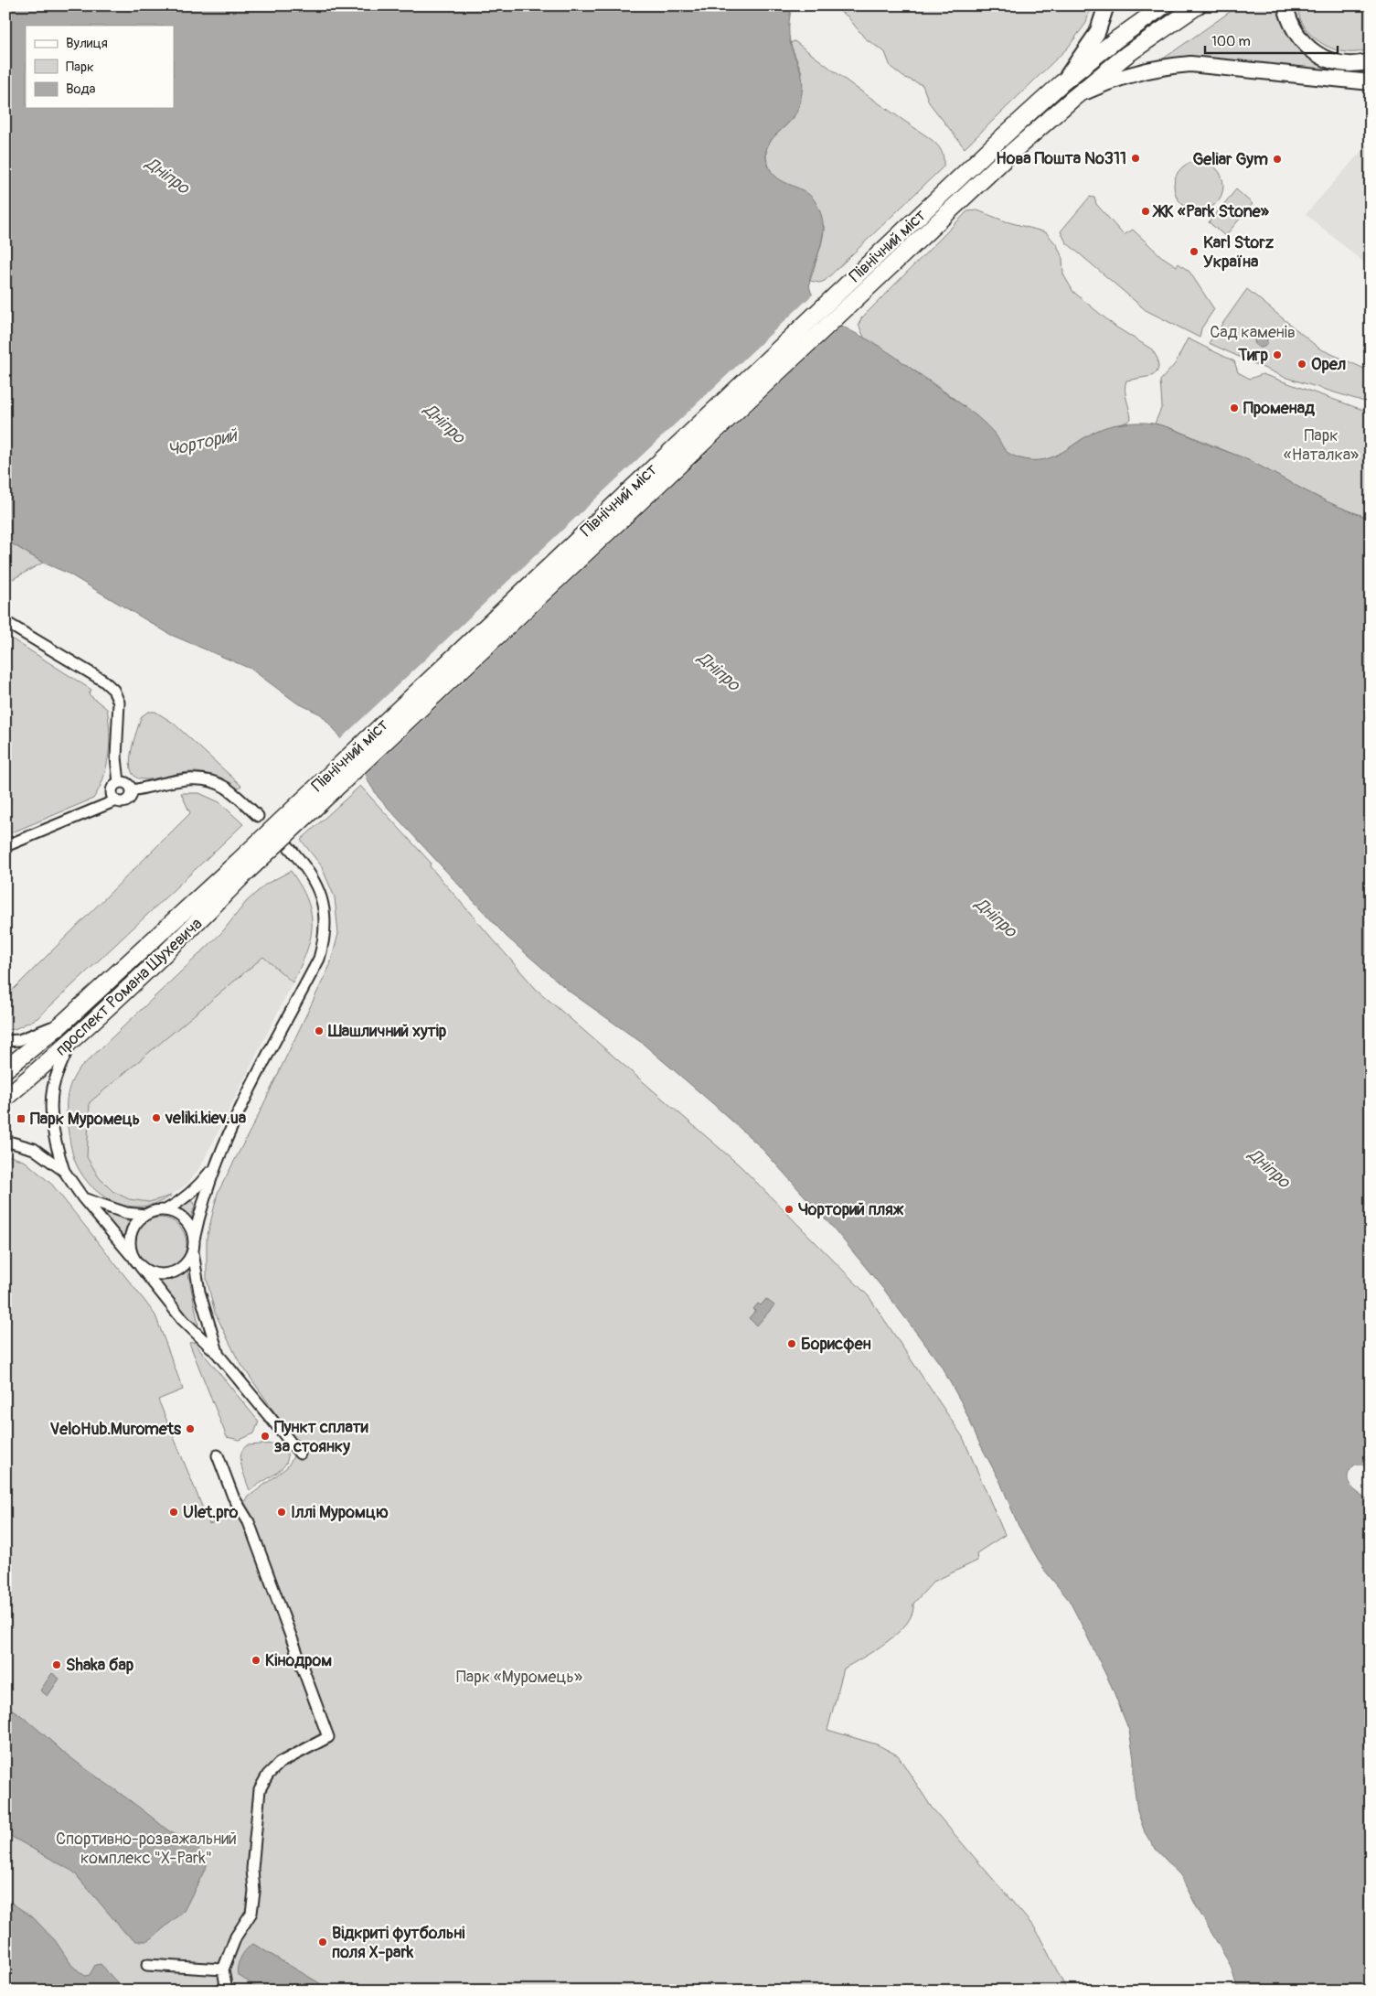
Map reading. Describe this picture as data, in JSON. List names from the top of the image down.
{
  "streets": {
    "main road": ["Північний міст", "проспект Романа Шухевича"]
  },
  "crossings": [
    ["Північний міст", "проспект Романа Шухевича"]
  ],
  "water": ["Дніпро", "Чорторий"],
  "parks": [
    "Сад каменів",
    "Парк «Наталка»",
    "Парк «Муромець»",
    "Спортивно-розважальний комплекс \"Х-Park\""
  ],
  "places": {
    "other": [
      "Нова Пошта №311",
      "Geliar Gym",
      "ЖК «Park Stone»",
      "Karl Storz Україна",
      "Тигр",
      "Орел",
      "Променад",
      "Шашличний хутір",
      "veliki.kiev.ua",
      "Чорторий пляж",
      "Борисфен",
      "VeloHub.Muromets",
      "Пункт сплати за стоянку",
      "Ulet.pro",
      "Іллі Муромцю",
      "Кінодром",
      "Shaka бар",
      "Відкриті футбольні поля X-park"
    ],
    "transit": ["Парк Муромець"]
  },
  "legend": ["Вулиця", "Парк", "Вода"],
  "scale_bar": "100 m"
}
